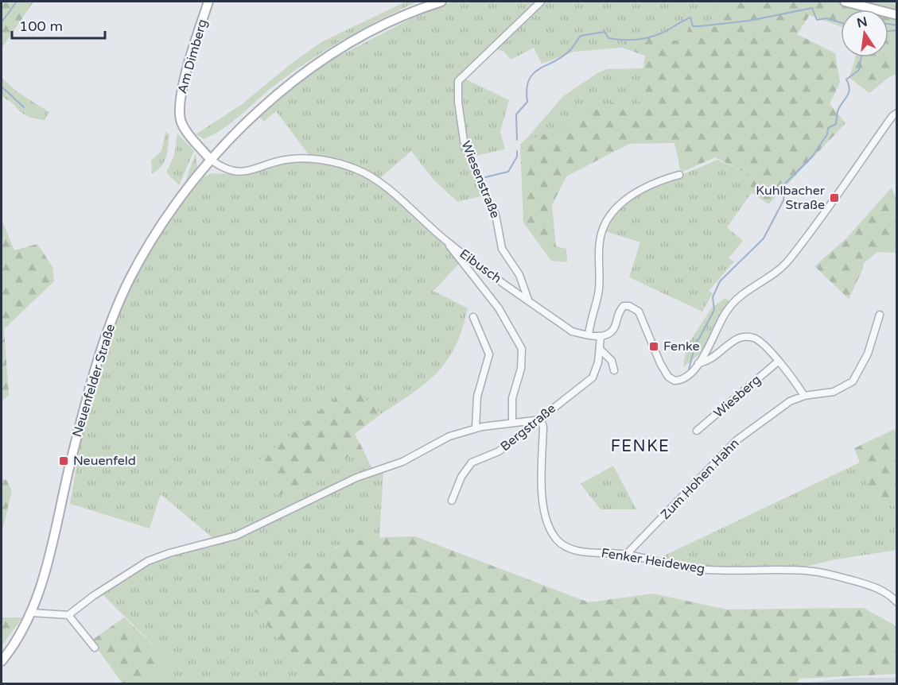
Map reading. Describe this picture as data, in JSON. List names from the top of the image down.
{
  "streets": {
    "main road": ["Am Dimberg", "Neuenfelder Straße"],
    "street": [
      "Wiesenstraße",
      "Eibusch",
      "Wiesberg",
      "Bergstraße",
      "Zum Hohen Hahn",
      "Fenker Heideweg"
    ]
  },
  "crossings": [
    ["Am Dimberg", "Eibusch"],
    ["Am Dimberg", "Neuenfelder Straße"],
    ["Wiesenstraße", "Eibusch"],
    ["Eibusch", "Neuenfelder Straße"],
    ["Eibusch", "Bergstraße"],
    ["Bergstraße", "Fenker Heideweg"],
    ["Zum Hohen Hahn", "Fenker Heideweg"]
  ],
  "districts": ["FENKE"],
  "places": {
    "transit": ["Kuhlbacher Straße", "Fenke", "Neuenfeld"]
  },
  "scale_bar": "100 m",
  "north": "top"
}
